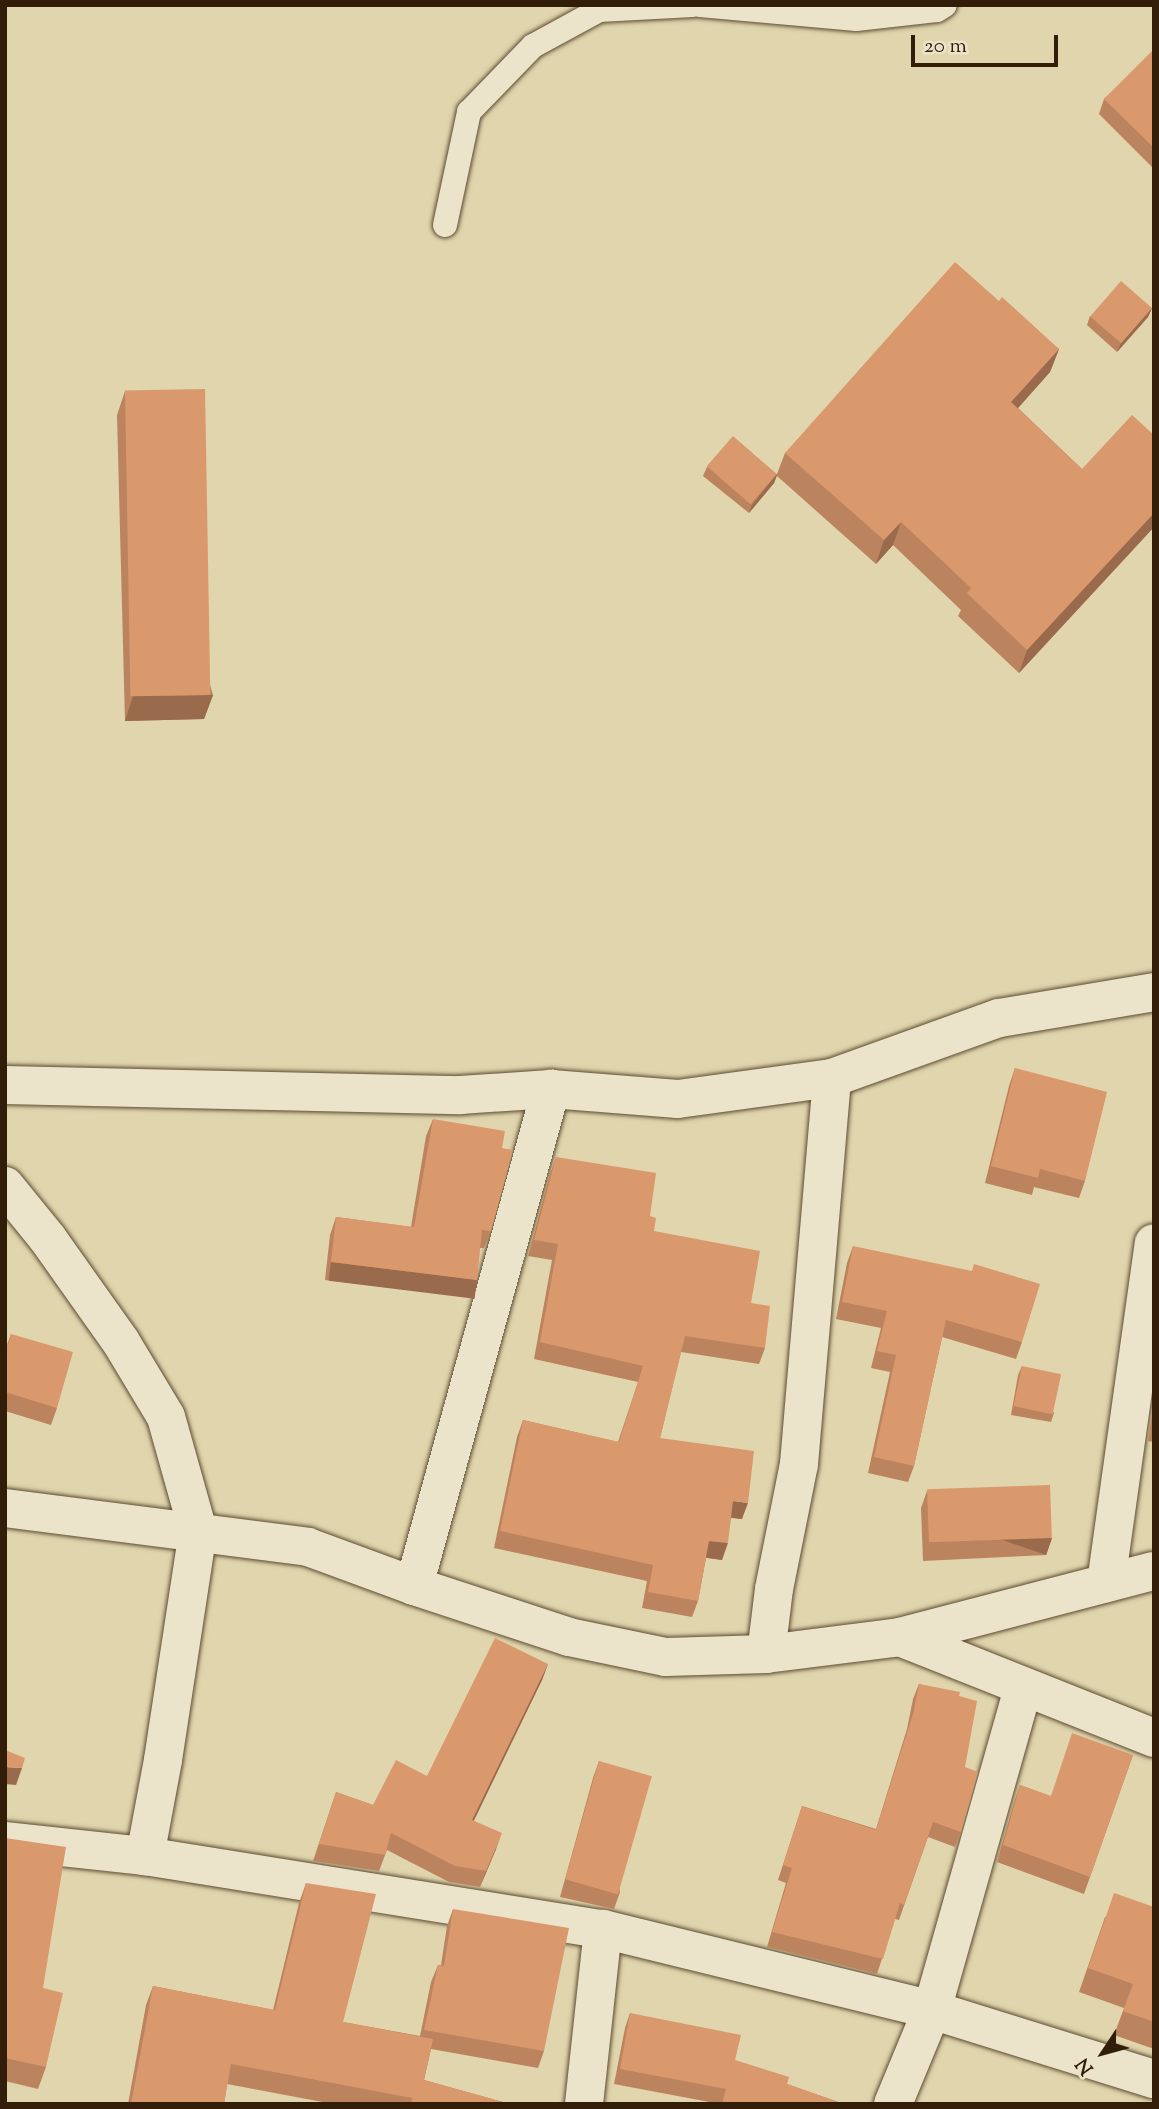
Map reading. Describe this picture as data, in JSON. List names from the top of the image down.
{
  "scale_bar": "20 m",
  "north": "bottom left"
}
